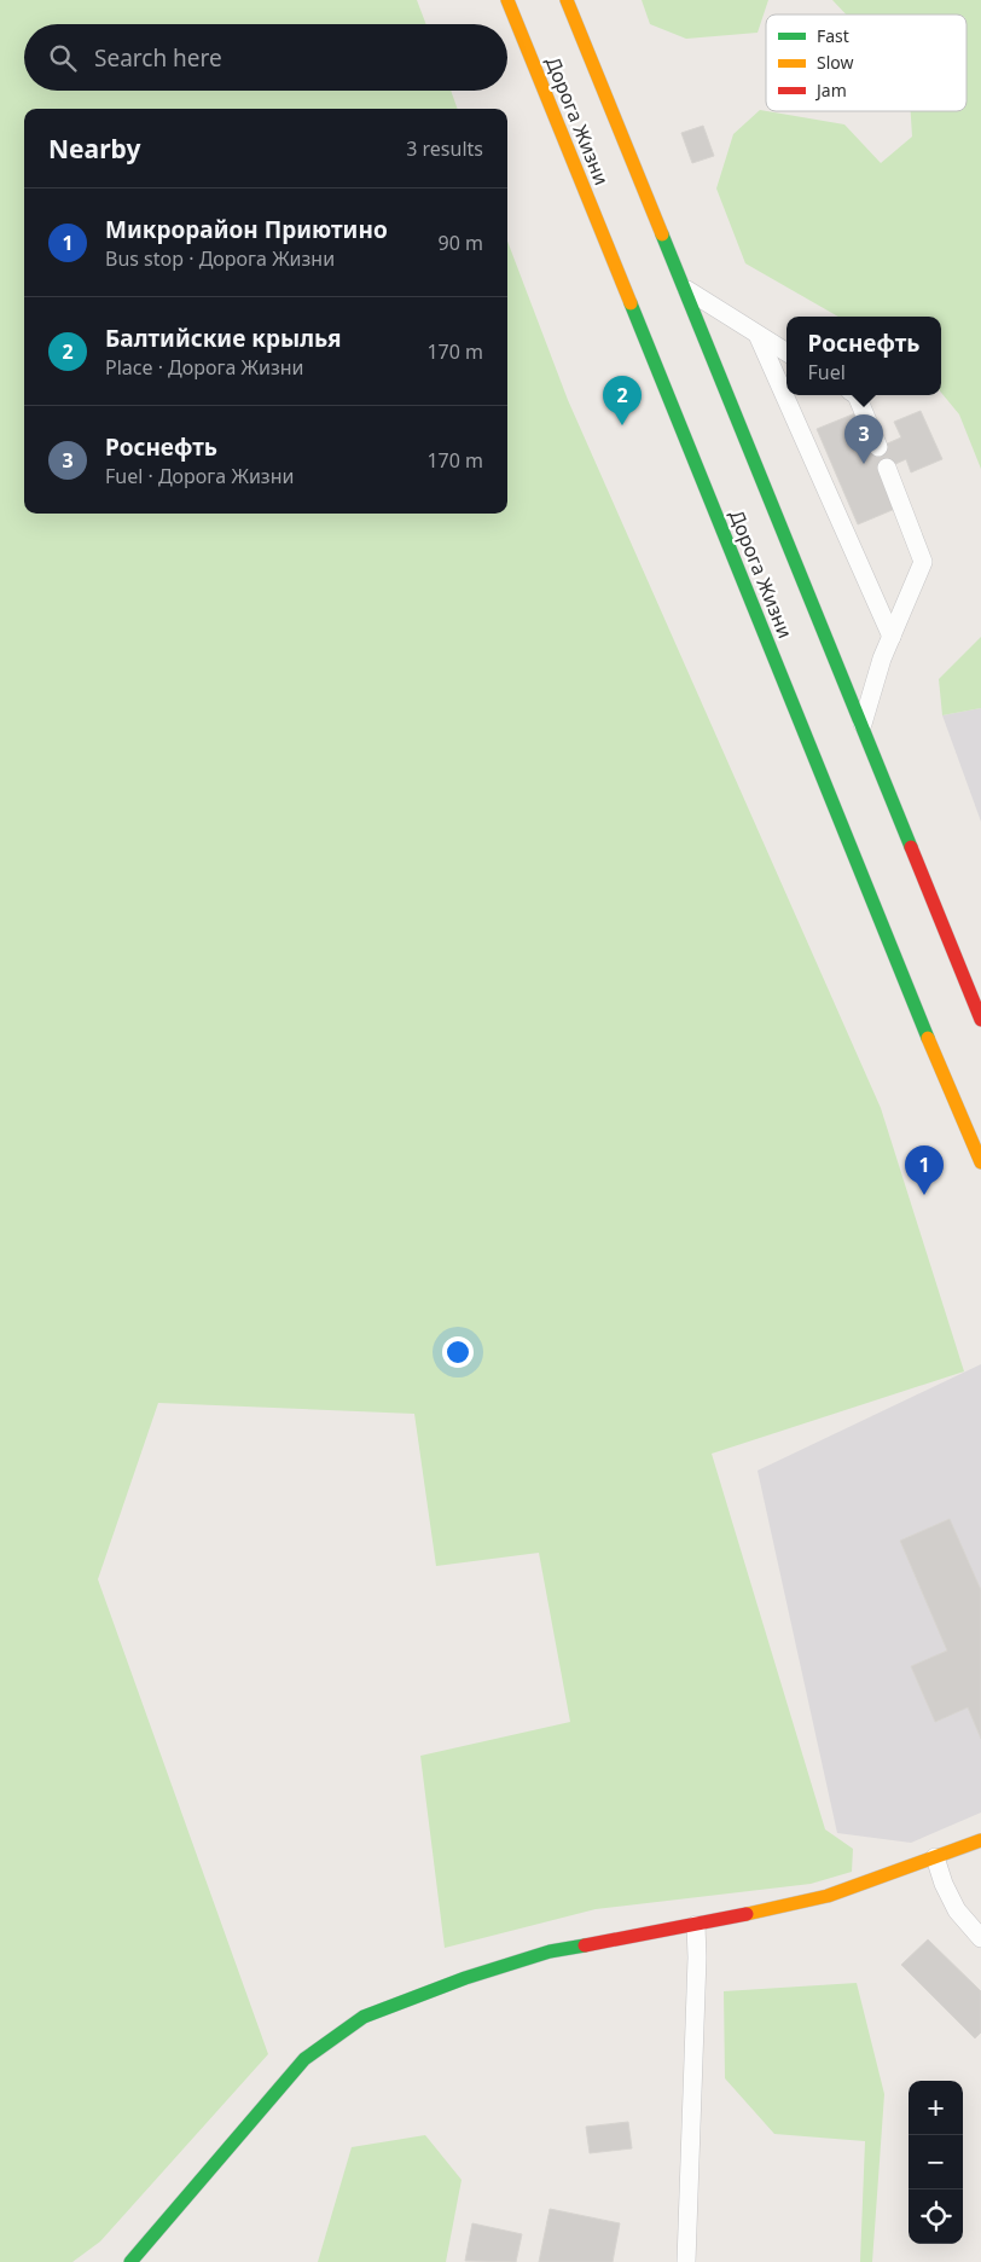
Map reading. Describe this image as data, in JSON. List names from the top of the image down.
{
  "streets": {
    "main road": ["Дорога Жизни"]
  },
  "legend": ["Fast", "Slow", "Jam"],
  "page": {
    "search": "Search here",
    "heading": ["Nearby", "3 results"],
    "list": [
      {
        "mark": "1",
        "name": "Микрорайон Приютино",
        "note": "Bus stop · Дорога Жизни",
        "value": "90 m"
      },
      {
        "mark": "2",
        "name": "Балтийские крылья",
        "note": "Place · Дорога Жизни",
        "value": "170 m"
      },
      {
        "mark": "3",
        "name": "Роснефть",
        "note": "Fuel · Дорога Жизни",
        "value": "170 m"
      }
    ],
    "popup": ["Роснефть", "Fuel"],
    "pins": ["2", "3", "1"],
    "map_buttons": ["+", "−"]
  }
}
